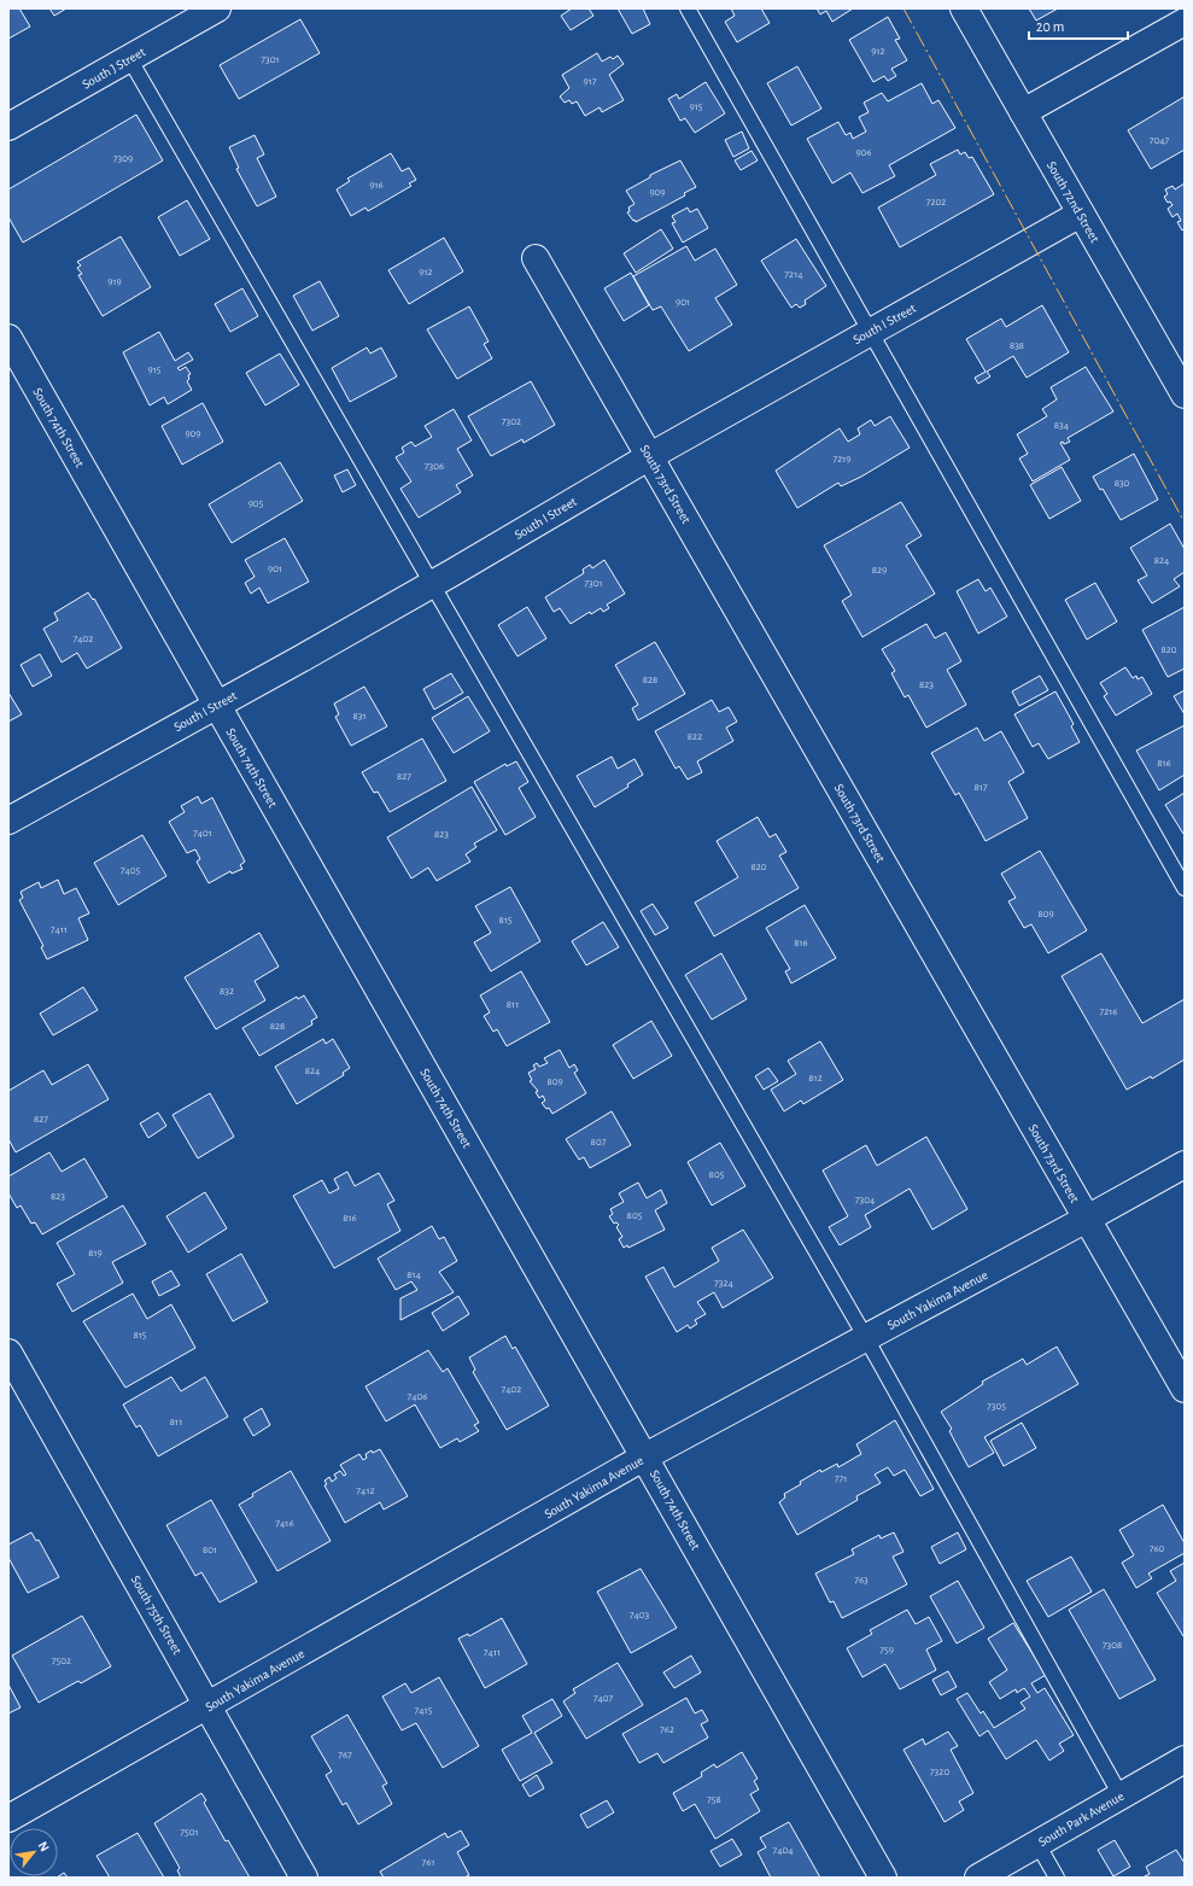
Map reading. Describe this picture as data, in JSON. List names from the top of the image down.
{
  "streets": {
    "street": [
      "South J Street",
      "South 72nd Street",
      "South I Street",
      "South 74th Street",
      "South 73rd Street",
      "South Yakima Avenue",
      "South 75th Street",
      "South Park Avenue"
    ]
  },
  "crossings": [
    ["South 72nd Street", "South I Street"],
    ["South I Street", "South 74th Street"],
    ["South I Street", "South 73rd Street"],
    ["South 74th Street", "South Yakima Avenue"],
    ["South 73rd Street", "South Yakima Avenue"],
    ["South Yakima Avenue", "South 75th Street"]
  ],
  "house_numbers": [
    "912",
    "7301",
    "917",
    "915",
    "7047",
    "906",
    "7309",
    "916",
    "909",
    "7202",
    "912",
    "7214",
    "919",
    "901",
    "838",
    "915",
    "7302",
    "834",
    "909",
    "7219",
    "7306",
    "830",
    "905",
    "824",
    "901",
    "829",
    "7301",
    "7402",
    "820",
    "828",
    "823",
    "831",
    "822",
    "816",
    "827",
    "817",
    "7401",
    "823",
    "820",
    "7405",
    "809",
    "815",
    "7411",
    "816",
    "832",
    "811",
    "7216",
    "828",
    "824",
    "812",
    "809",
    "827",
    "807",
    "805",
    "823",
    "7304",
    "805",
    "816",
    "819",
    "814",
    "7324",
    "815",
    "7402",
    "7406",
    "7305",
    "811",
    "771",
    "7412",
    "7416",
    "760",
    "801",
    "763",
    "7403",
    "7308",
    "759",
    "7411",
    "7502",
    "7407",
    "7415",
    "762",
    "767",
    "7320",
    "758",
    "7501",
    "7404",
    "761"
  ],
  "scale_bar": "20 m",
  "north": "top right"
}
